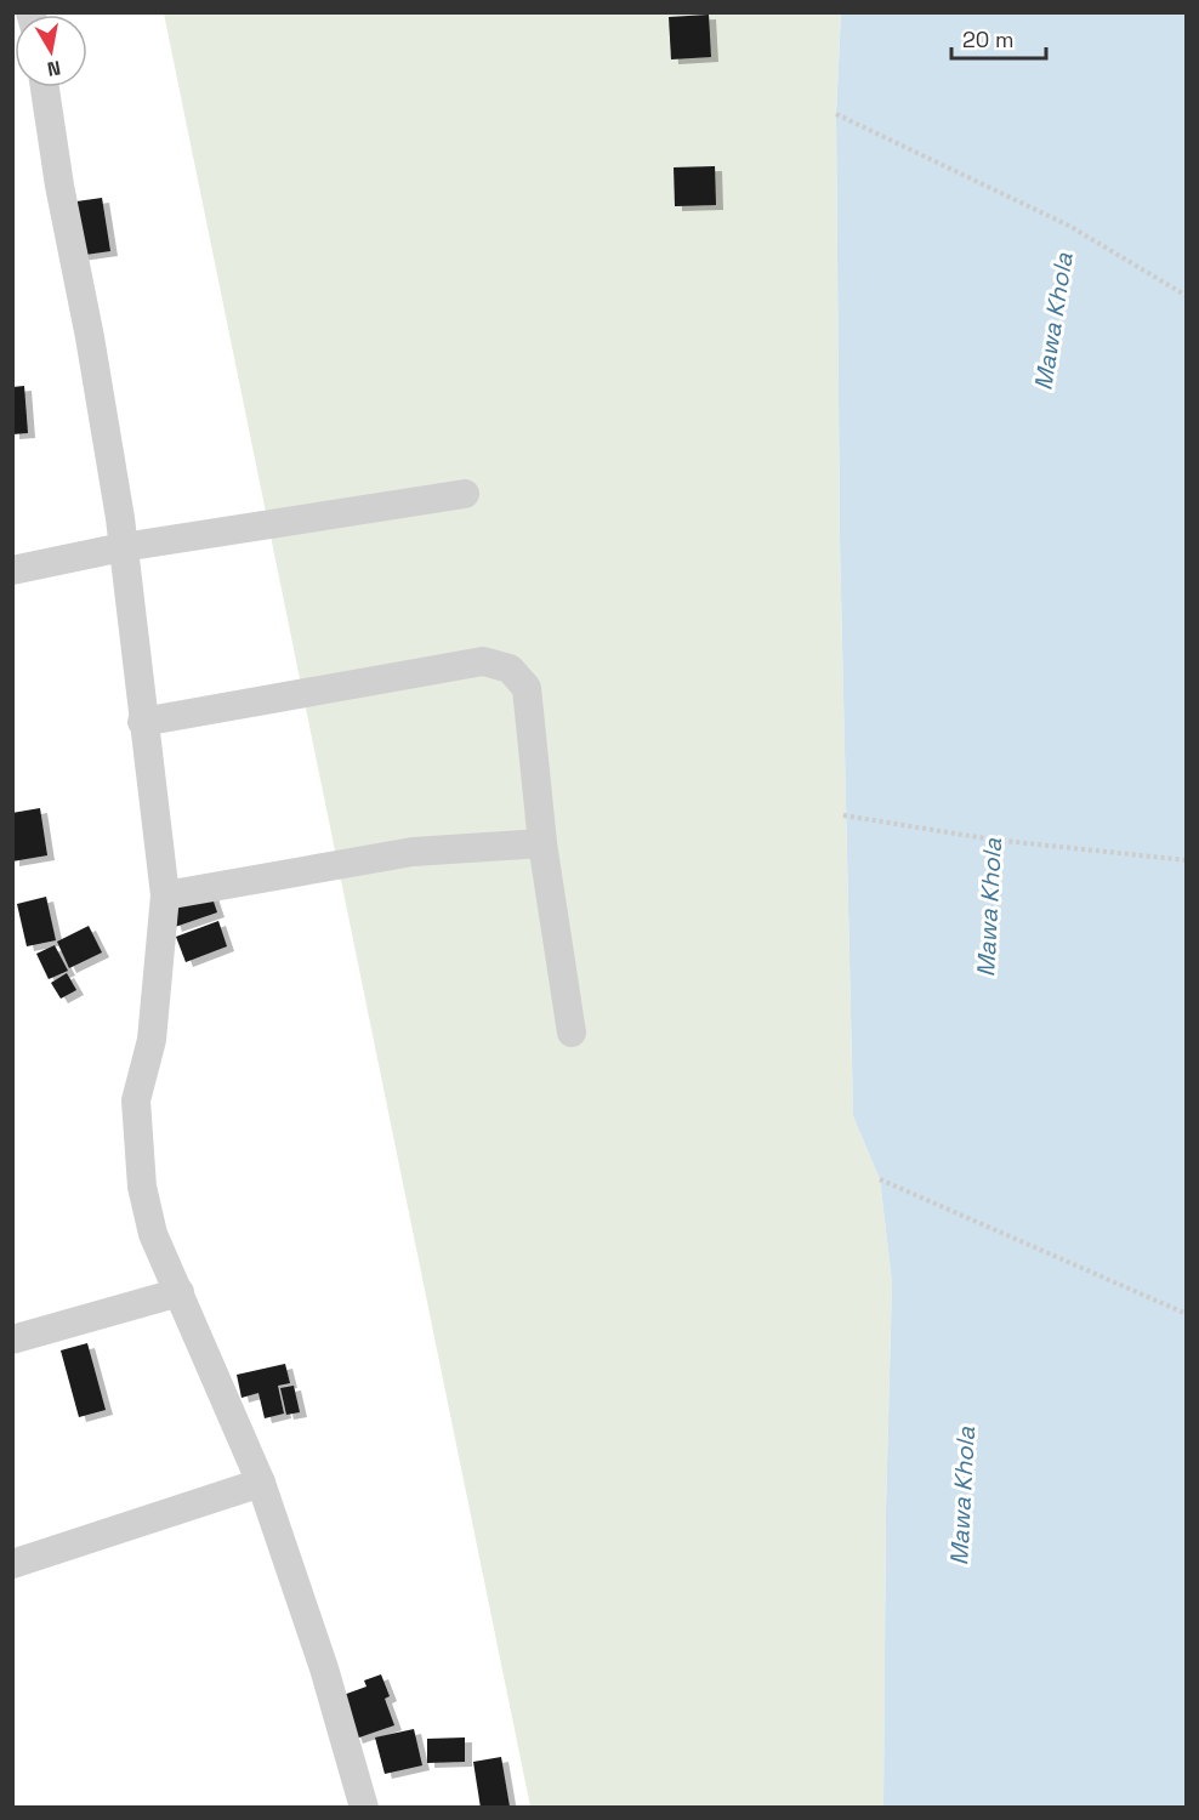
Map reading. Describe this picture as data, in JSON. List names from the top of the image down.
{
  "water": ["Mawa Khola"],
  "scale_bar": "20 m",
  "north": "bottom"
}
